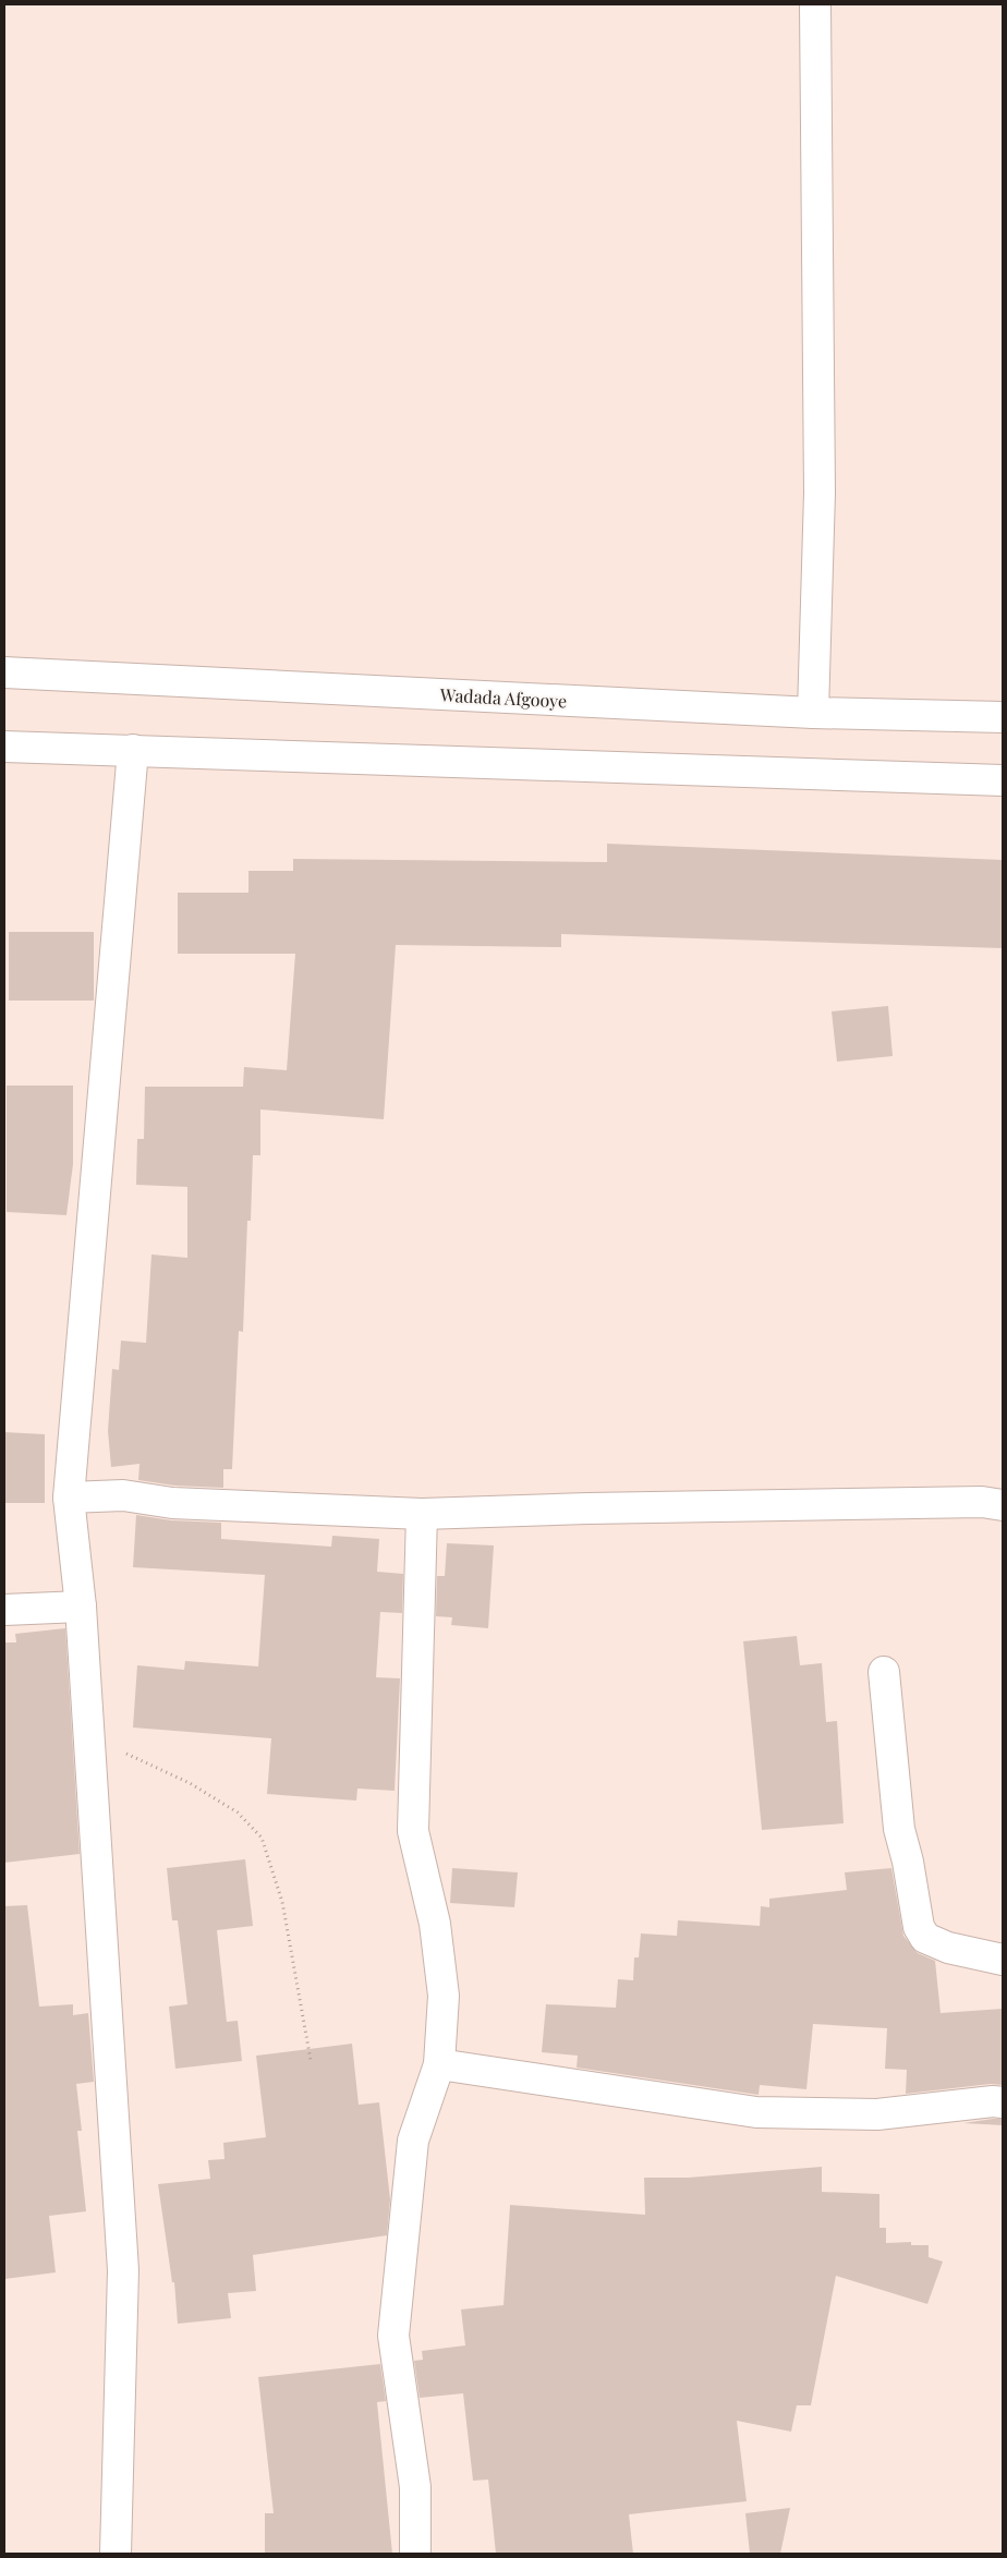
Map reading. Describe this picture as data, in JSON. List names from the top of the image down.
{
  "streets": {
    "main road": ["Wadada Afgooye"]
  }
}
